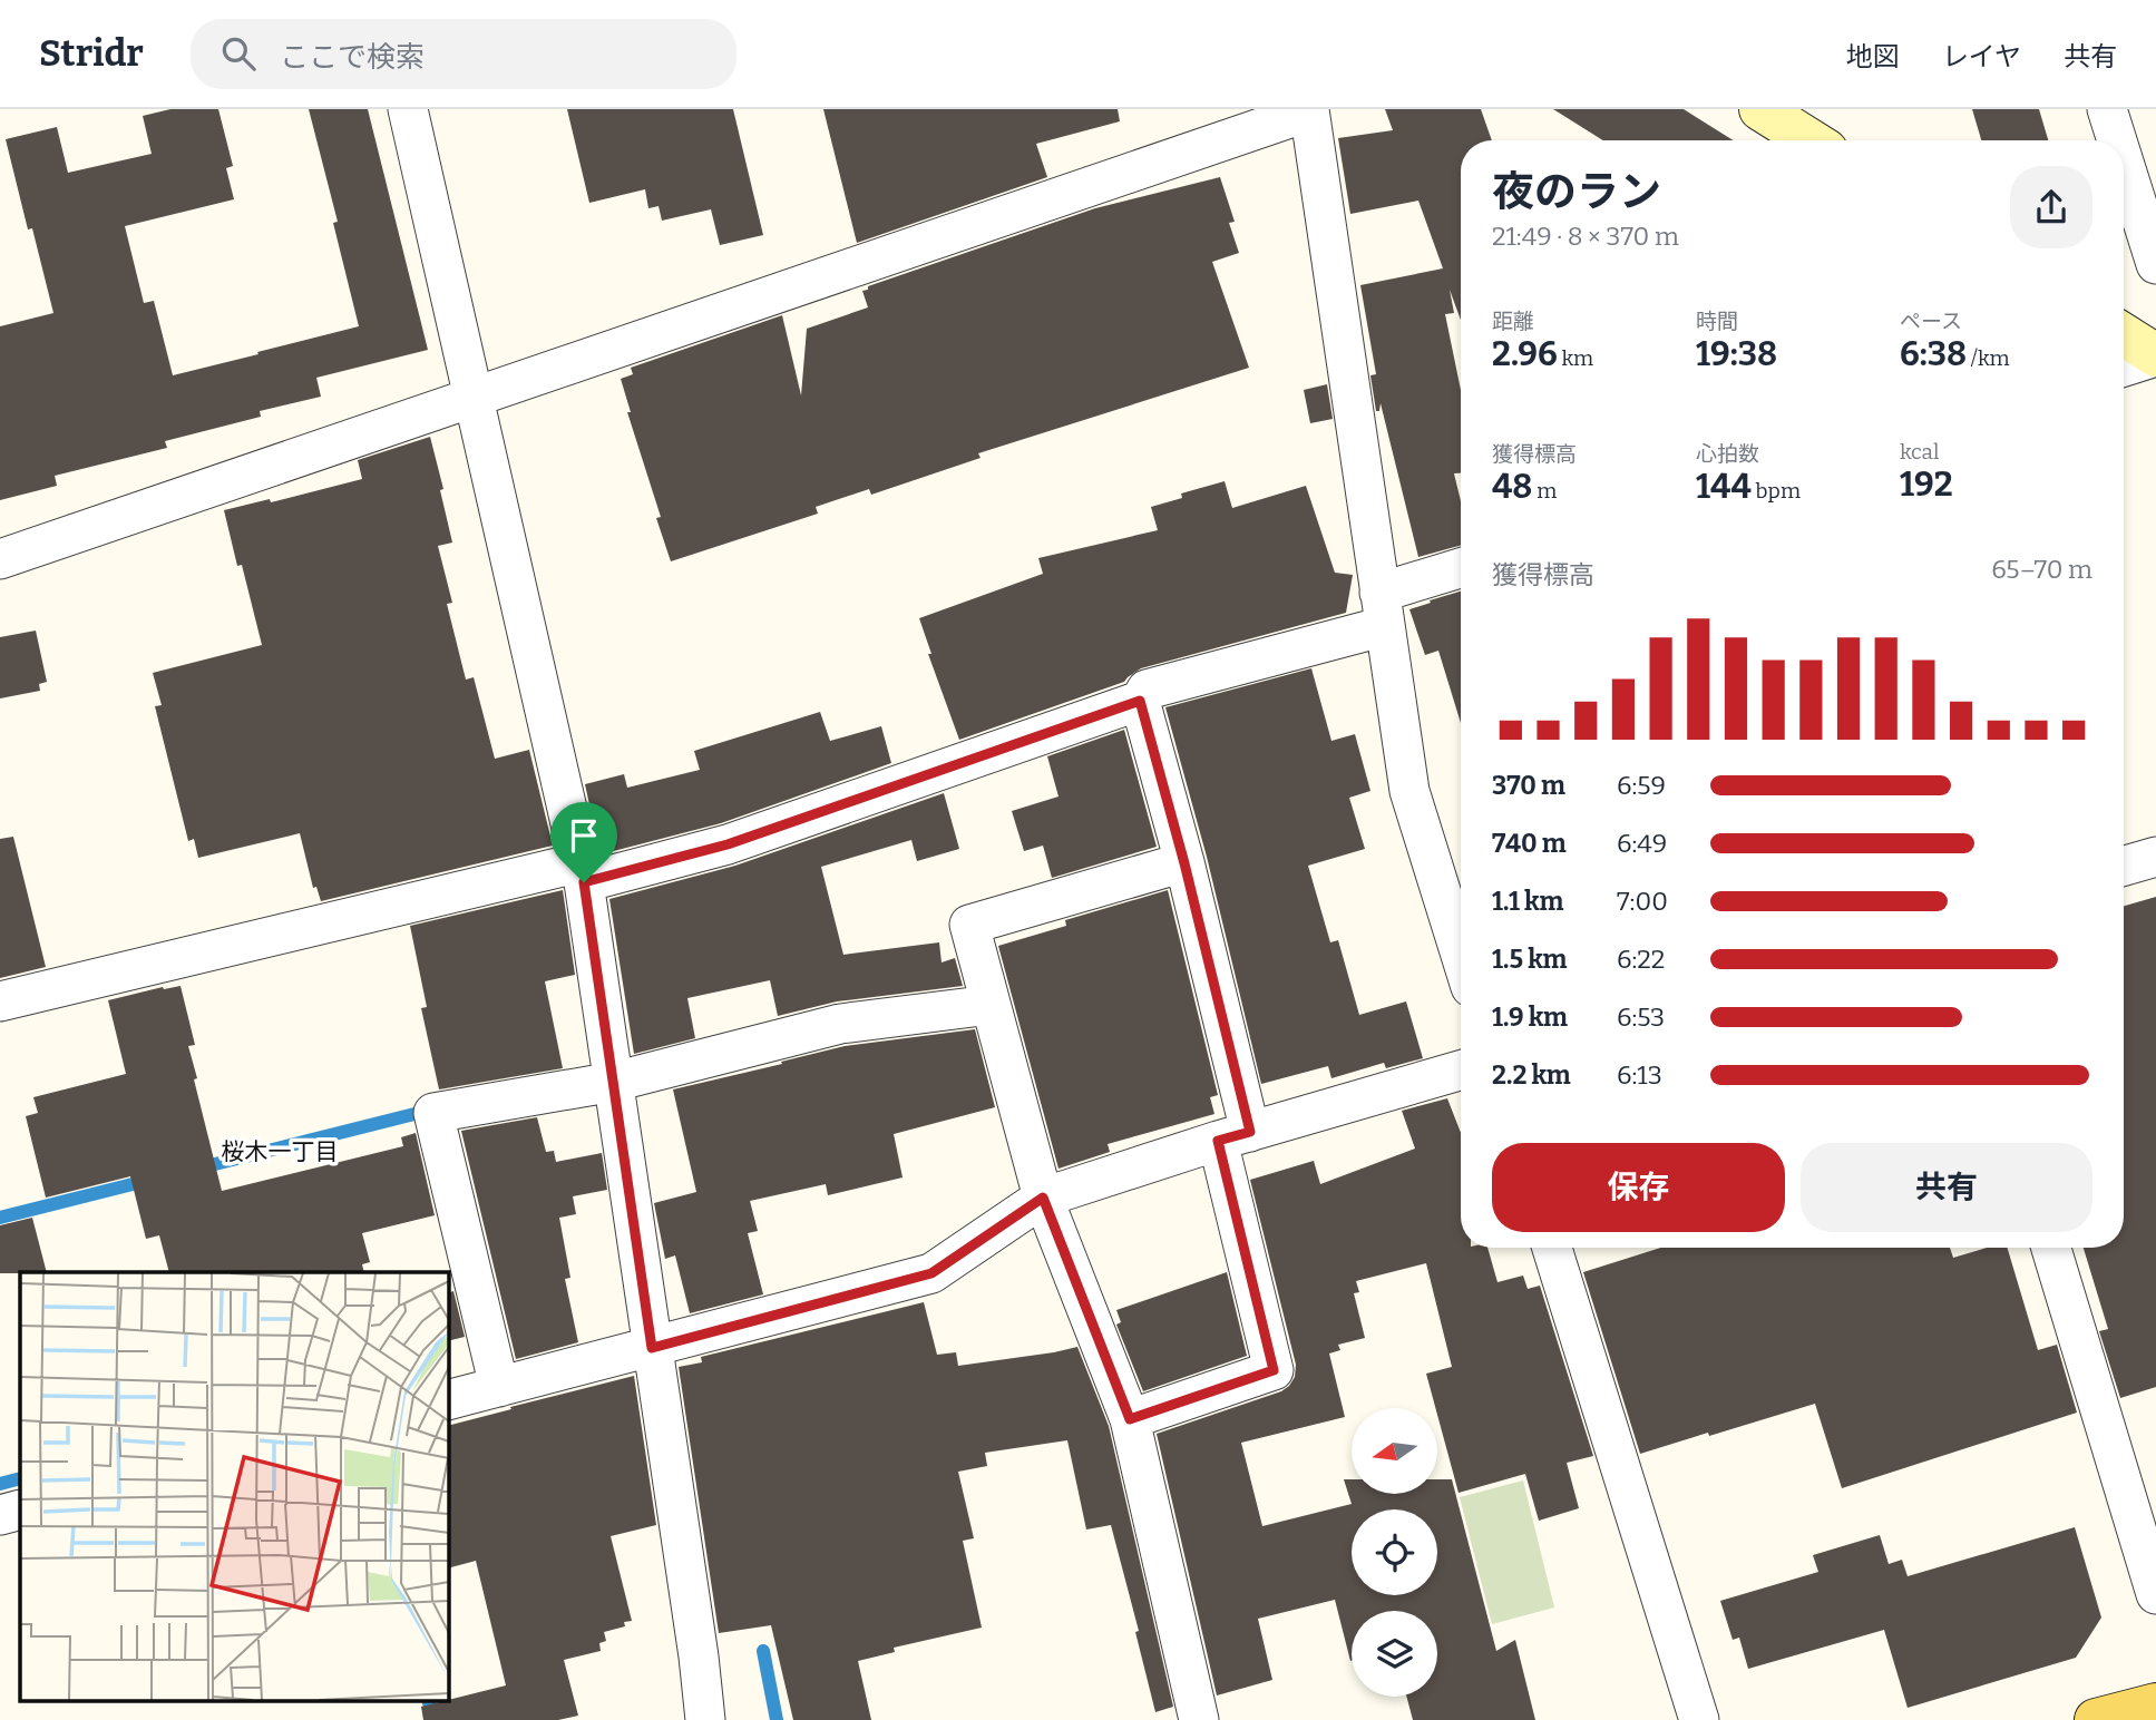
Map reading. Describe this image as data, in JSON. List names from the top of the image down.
{
  "districts": ["桜木一丁目"],
  "north": "left",
  "page": {
    "header": "Stridr",
    "search": "ここで検索",
    "nav": ["地図", "レイヤ", "共有"],
    "heading": ["夜のラン", "21:49 · 8 × 370 m"],
    "stats": [
      ["距離", "2.96 km"],
      ["時間", "19:38"],
      ["ペース", "6:38 /km"],
      ["獲得標高", "48 m"],
      ["心拍数", "144 bpm"],
      ["kcal", "192"]
    ],
    "chart": ["獲得標高", "65–70 m"],
    "list": [
      {
        "name": "370 m",
        "note": "6:59"
      },
      {
        "name": "740 m",
        "note": "6:49"
      },
      {
        "name": "1.1 km",
        "note": "7:00"
      },
      {
        "name": "1.5 km",
        "note": "6:22"
      },
      {
        "name": "1.9 km",
        "note": "6:53"
      },
      {
        "name": "2.2 km",
        "note": "6:13"
      }
    ],
    "buttons": ["保存", "共有"]
  }
}
